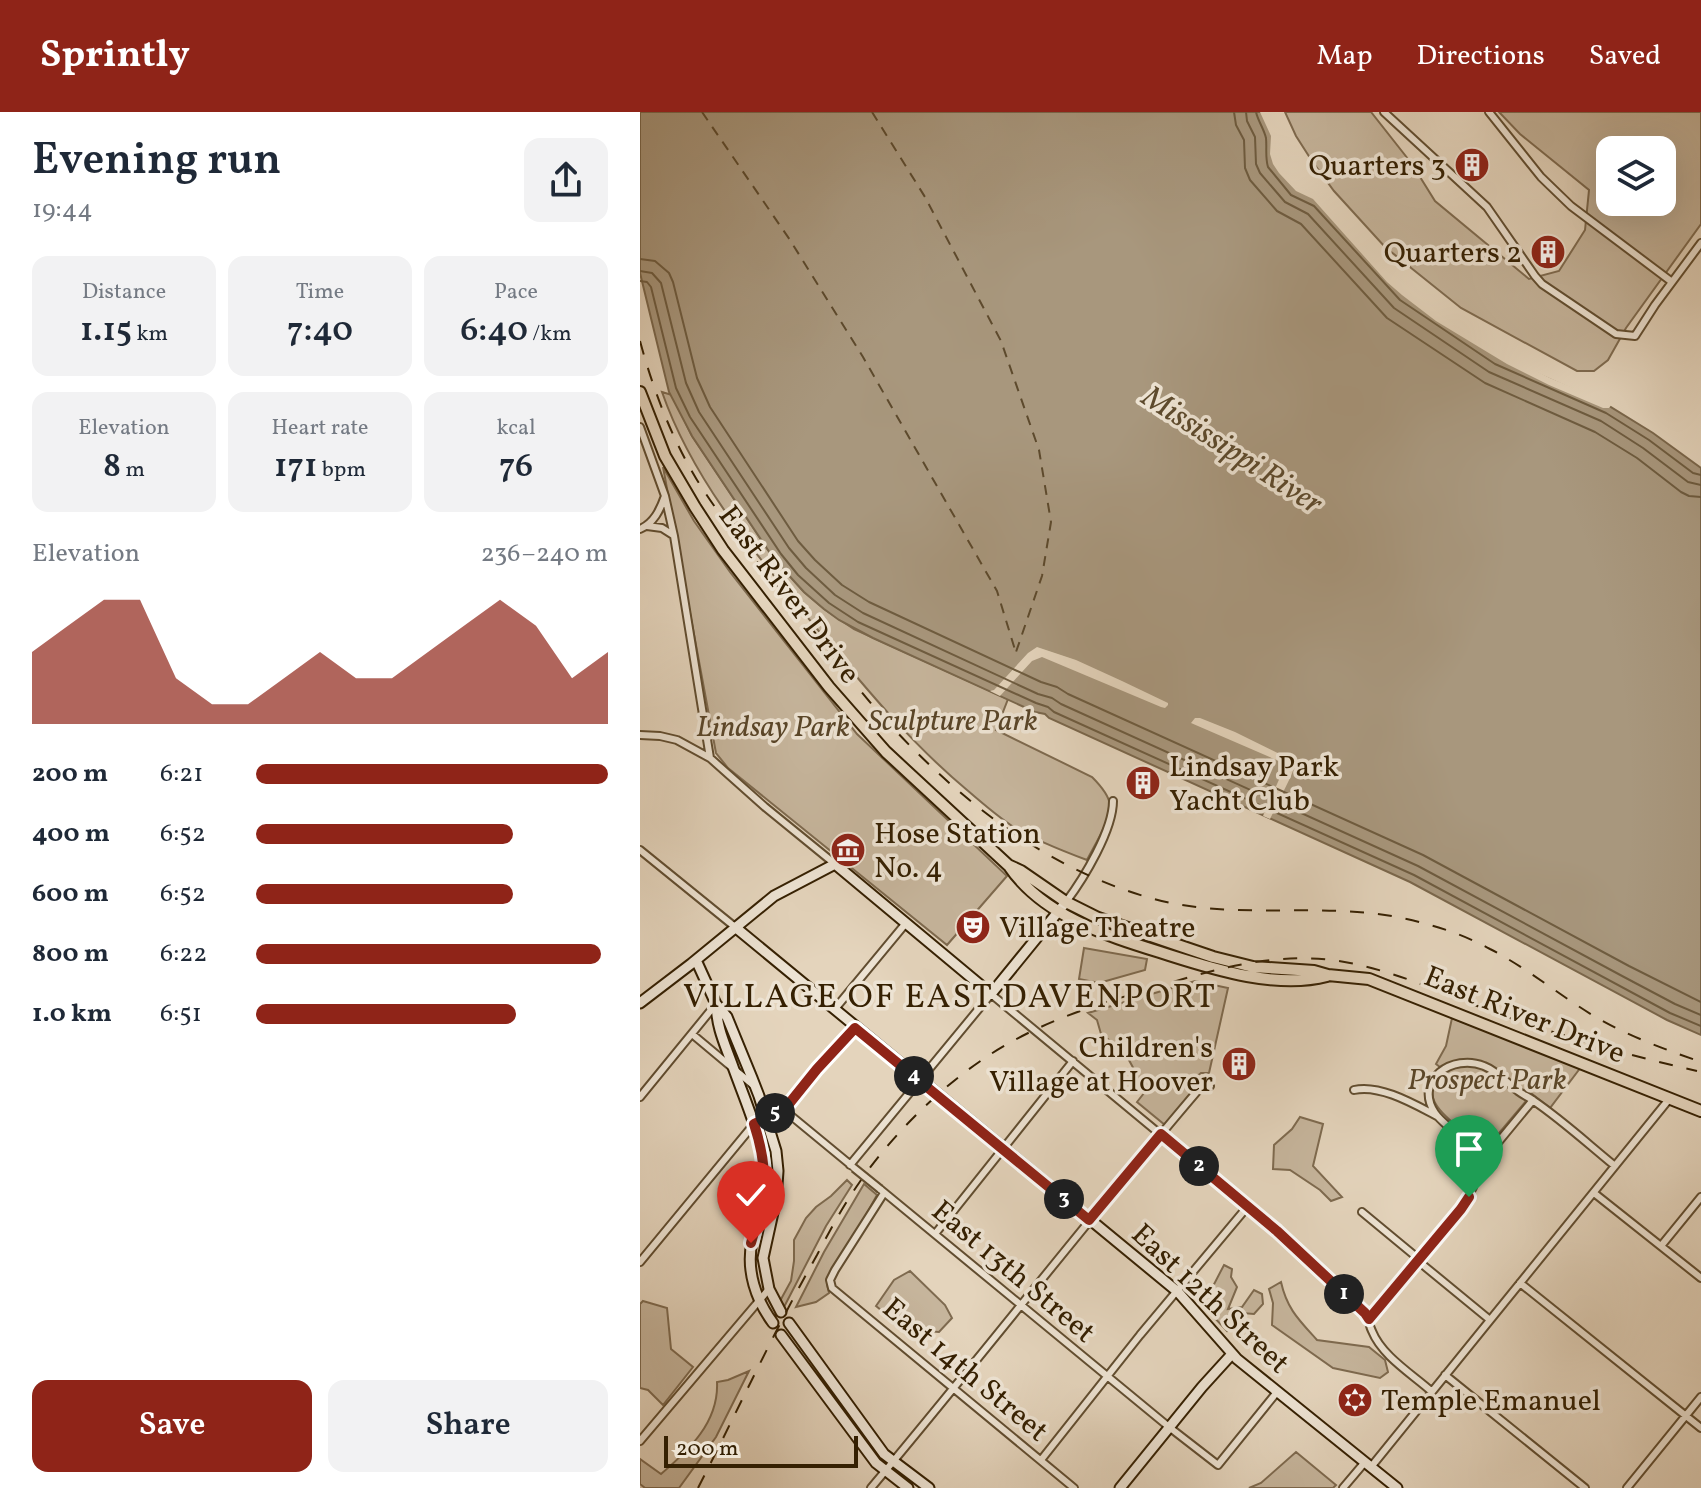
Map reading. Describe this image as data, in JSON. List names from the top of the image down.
{
  "streets": {
    "main road": ["East River Drive"],
    "street": ["East 13th Street", "East 12th Street", "East 14th Street"]
  },
  "crossings": [
    ["East 13th Street", "East 12th Street"],
    ["East 13th Street", "East 14th Street"]
  ],
  "districts": ["VILLAGE OF EAST DAVENPORT"],
  "water": ["Mississippi River"],
  "parks": ["Sculpture Park", "Lindsay Park", "Prospect Park"],
  "places": {
    "building": [
      "Quarters 3",
      "Quarters 2",
      "Lindsay Park Yacht Club",
      "Children's Village at Hoover"
    ],
    "museum": ["Hose Station No. 4"],
    "theatre": ["Village Theatre"],
    "synagogue": ["Temple Emanuel"]
  },
  "scale_bar": "200 m",
  "page": {
    "header": "Sprintly",
    "nav": ["Map", "Directions", "Saved"],
    "heading": ["Evening run", "19:44"],
    "stats": [
      ["Distance", "1.15 km"],
      ["Time", "7:40"],
      ["Pace", "6:40 /km"],
      ["Elevation", "8 m"],
      ["Heart rate", "171 bpm"],
      ["kcal", "76"]
    ],
    "chart": ["Elevation", "236–240 m"],
    "list": [
      {
        "name": "200 m",
        "note": "6:21"
      },
      {
        "name": "400 m",
        "note": "6:52"
      },
      {
        "name": "600 m",
        "note": "6:52"
      },
      {
        "name": "800 m",
        "note": "6:22"
      },
      {
        "name": "1.0 km",
        "note": "6:51"
      }
    ],
    "pins": [
      "4",
      "5",
      "2",
      "3",
      "1"
    ],
    "buttons": ["Save", "Share"],
    "scale": "200 m"
  }
}
